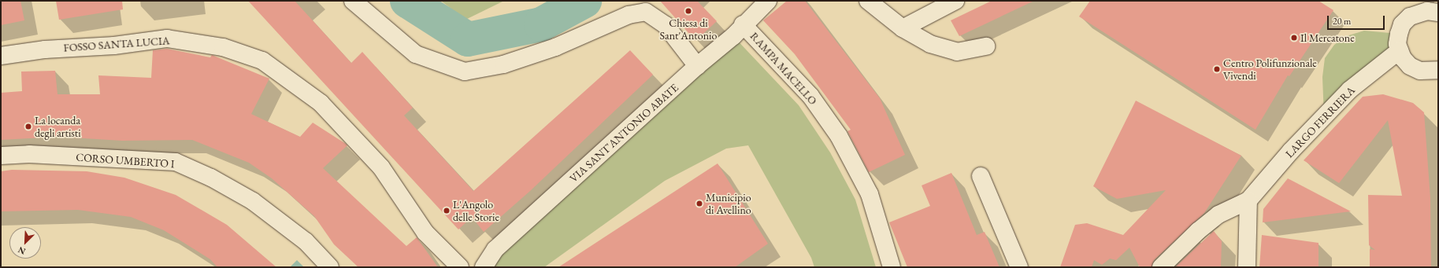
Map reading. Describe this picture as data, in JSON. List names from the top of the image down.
{
  "streets": {
    "street": [
      "FOSSO SANTA LUCIA",
      "RAMPA MACELLO",
      "LARGO FERRIERA",
      "VIA SANT'ANTONIO ABATE",
      "CORSO UMBERTO I"
    ]
  },
  "crossings": [
    ["RAMPA MACELLO", "VIA SANT'ANTONIO ABATE"]
  ],
  "places": [
    "Chiesa di Sant'Antonio",
    "Il Mercatone",
    "Centro Polifunzionale Vivendi",
    "La locanda degli artisti",
    "Municipio di Avellino",
    "L'Angolo delle Storie"
  ],
  "scale_bar": "20 m",
  "north": "bottom left"
}
